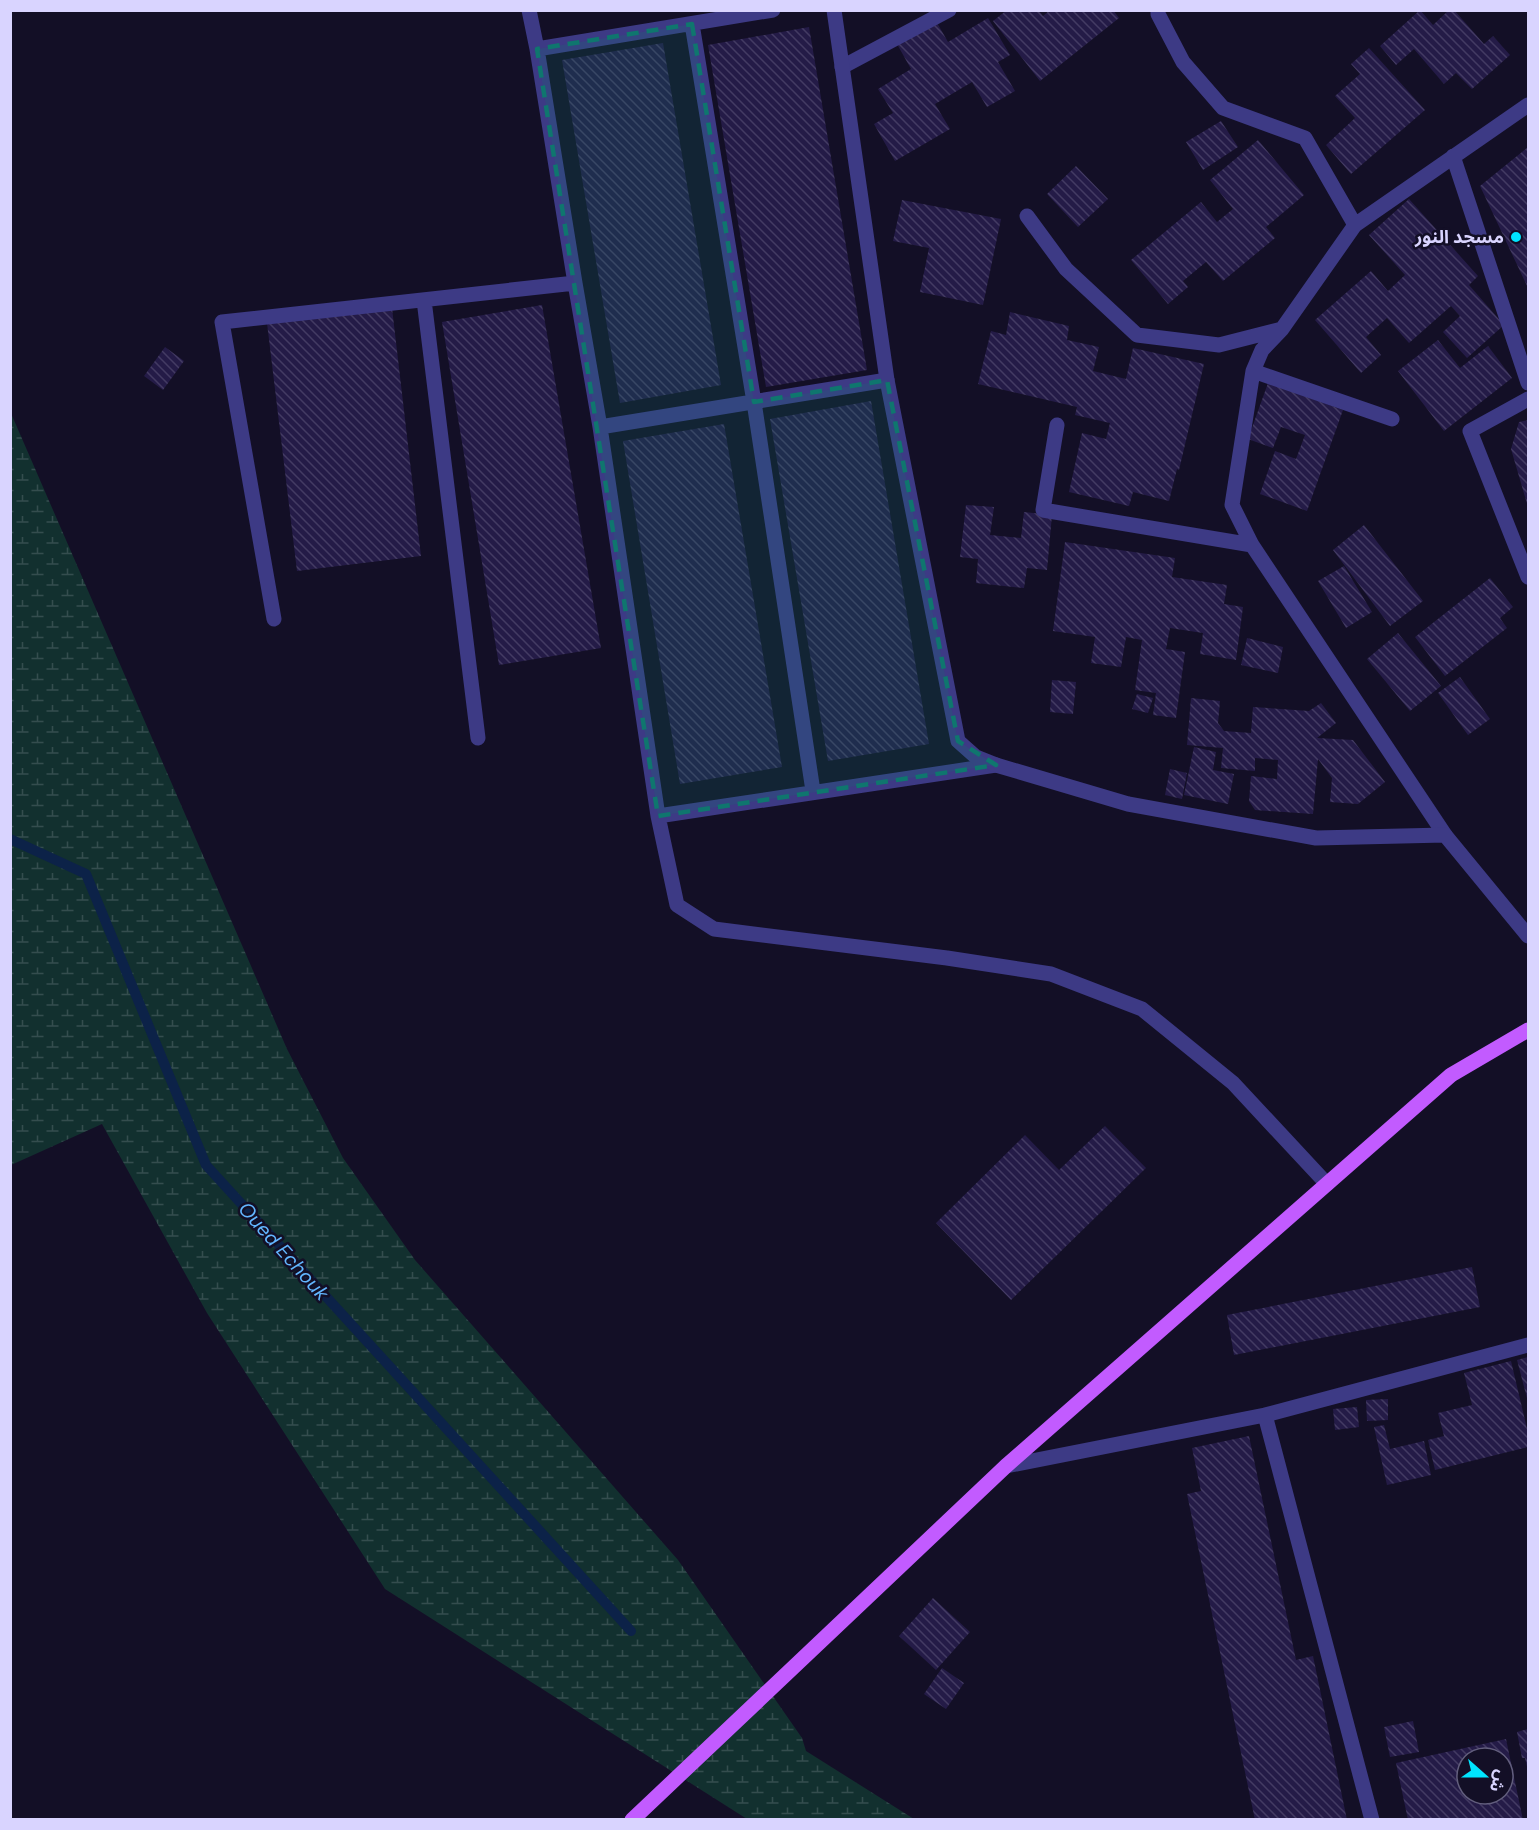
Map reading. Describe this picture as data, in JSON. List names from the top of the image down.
{
  "water": ["Oued Echouk"],
  "places": ["مسجد النور"],
  "north": "right"
}
